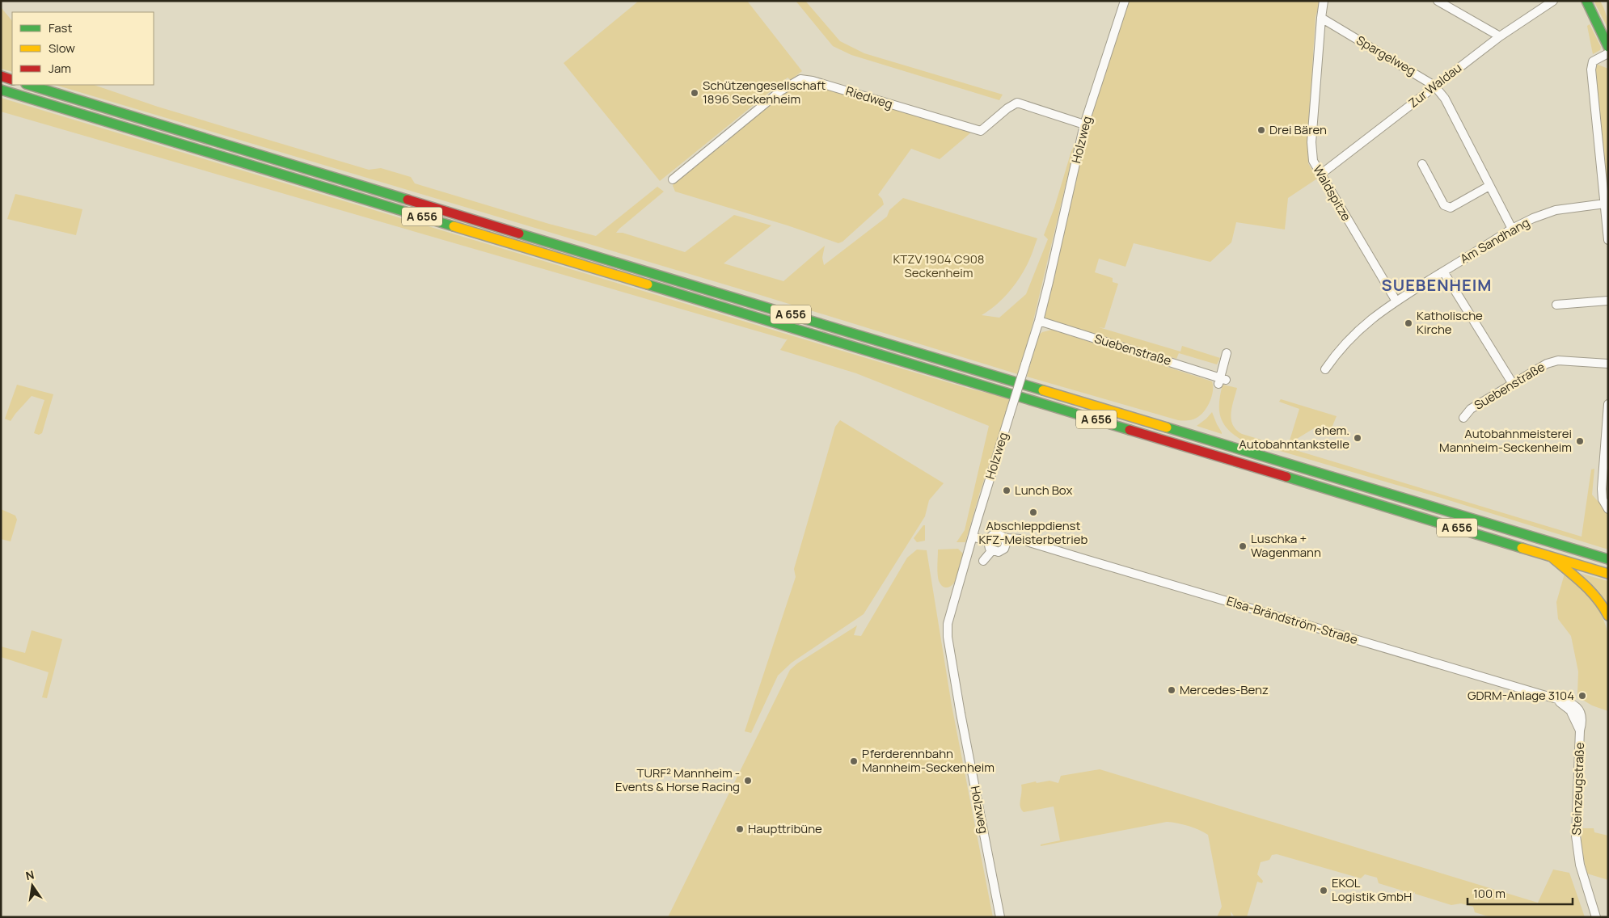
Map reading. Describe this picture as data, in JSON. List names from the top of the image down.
{
  "streets": {
    "main road": ["A 656"],
    "street": [
      "Spargelweg",
      "Zur Waldau",
      "Riedweg",
      "Holzweg",
      "Waldspitze",
      "Am Sandhang",
      "Suebenstraße",
      "Elsa-Brändström-Straße",
      "Steinzeugstraße"
    ]
  },
  "crossings": [
    ["Spargelweg", "Zur Waldau"],
    ["Spargelweg", "Waldspitze"],
    ["Spargelweg", "Am Sandhang"],
    ["Zur Waldau", "Waldspitze"],
    ["Riedweg", "Holzweg"],
    ["Holzweg", "Suebenstraße"],
    ["Waldspitze", "Am Sandhang"],
    ["Elsa-Brändström-Straße", "Steinzeugstraße"]
  ],
  "districts": ["SUEBENHEIM"],
  "parks": ["KTZV 1904 C908 Seckenheim"],
  "places": [
    "Schützengesellschaft 1896 Seckenheim",
    "Drei Bären",
    "Katholische Kirche",
    "ehem. Autobahntankstelle",
    "Autobahnmeisterei Mannheim-Seckenheim",
    "Lunch Box",
    "Abschleppdienst KFZ-Meisterbetrieb",
    "Luschka + Wagenmann",
    "Mercedes-Benz",
    "GDRM-Anlage 3104",
    "Pferderennbahn Mannheim-Seckenheim",
    "TURF² Mannheim - Events & Horse Racing",
    "Haupttribüne",
    "EKOL Logistik GmbH"
  ],
  "legend": ["Fast", "Slow", "Jam"],
  "scale_bar": "100 m",
  "north": "top"
}
